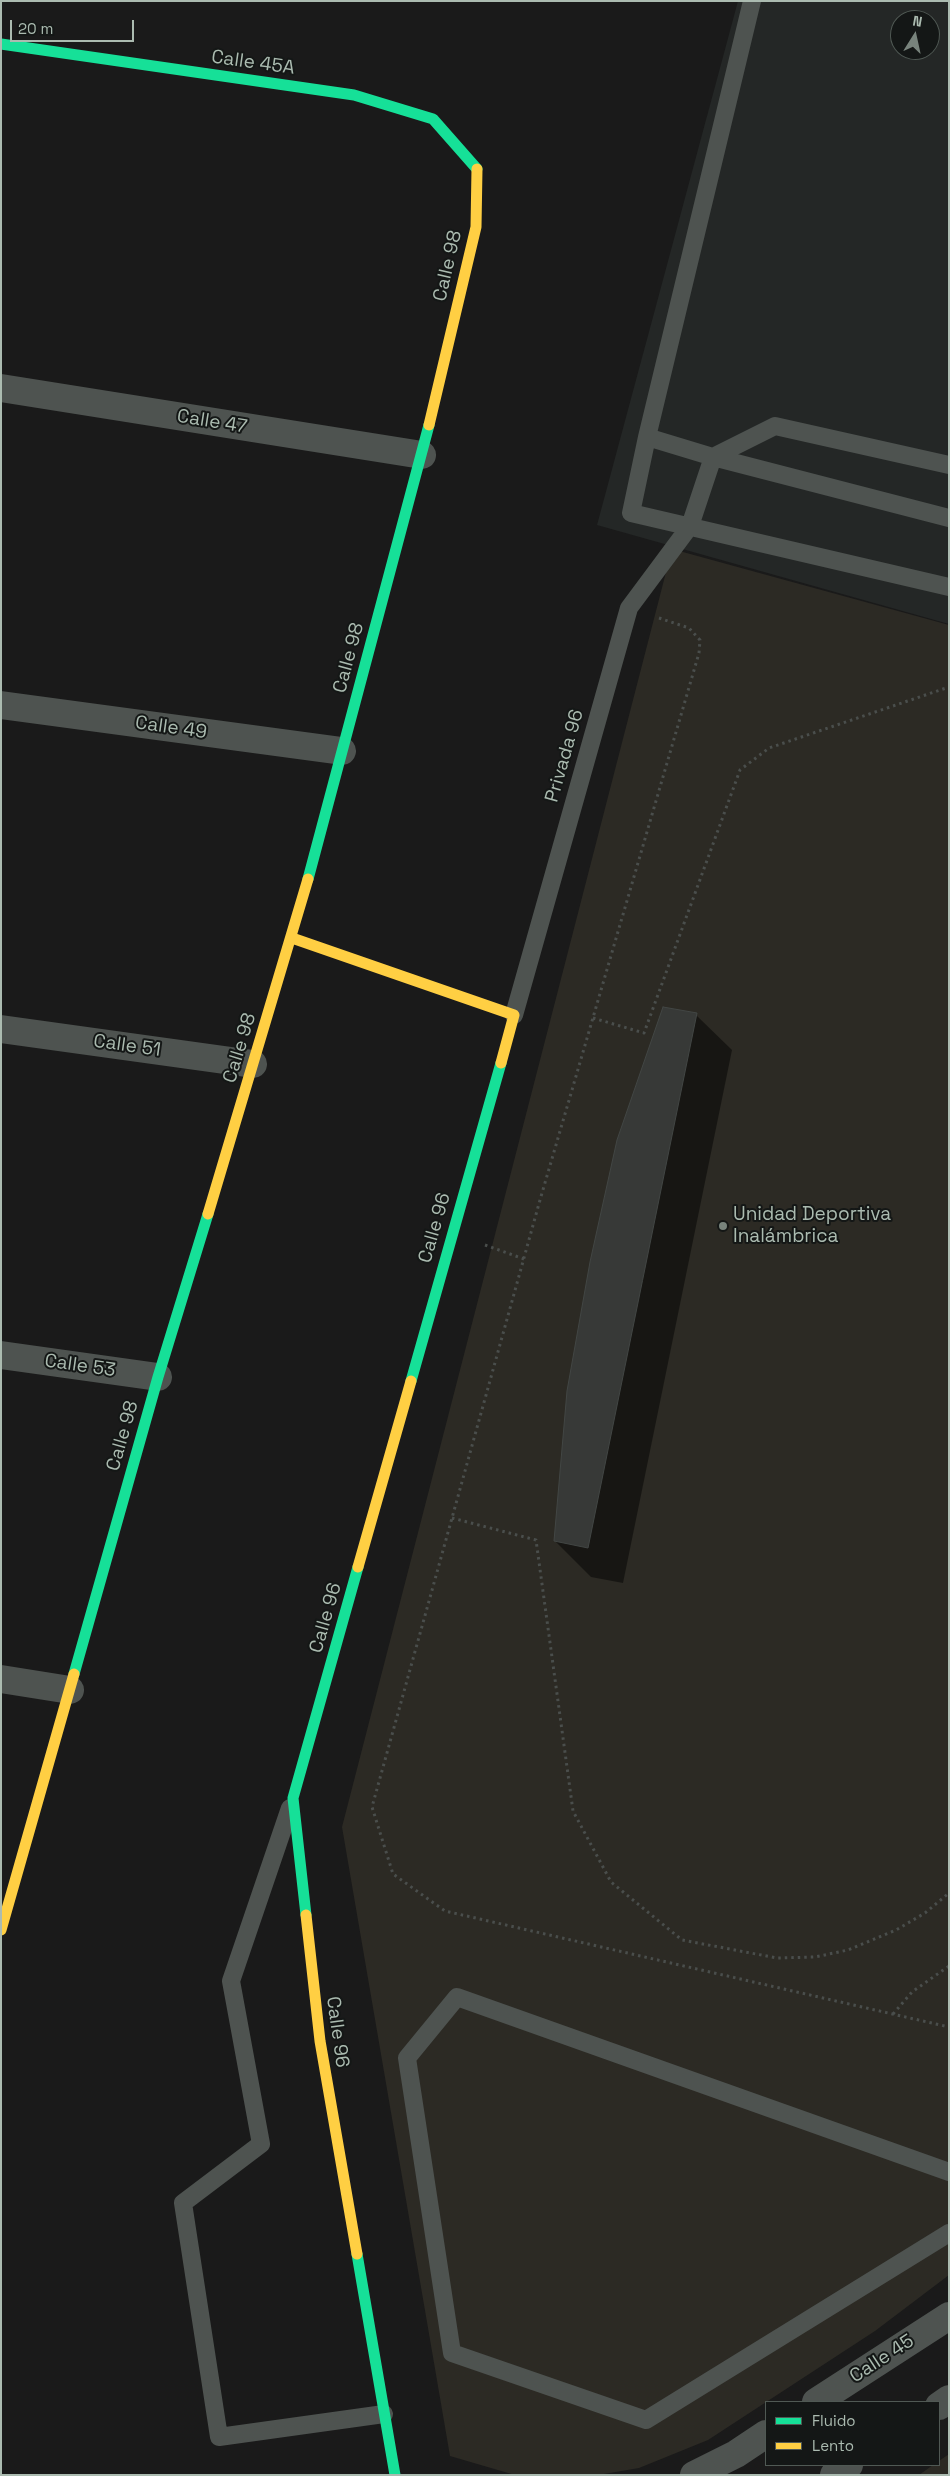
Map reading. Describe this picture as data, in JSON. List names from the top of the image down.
{
  "streets": {
    "street": [
      "Calle 45A",
      "Calle 98",
      "Calle 47",
      "Calle 49",
      "Calle 51",
      "Calle 96",
      "Calle 53",
      "Calle 45"
    ],
    "lane": ["Privada 96"]
  },
  "crossings": [
    ["Calle 45A", "Calle 98"],
    ["Calle 98", "Calle 47"],
    ["Calle 98", "Calle 49"],
    ["Calle 98", "Calle 51"],
    ["Calle 98", "Calle 53"],
    ["Privada 96", "Calle 96"]
  ],
  "places": ["Unidad Deportiva Inalámbrica"],
  "legend": ["Fluido", "Lento"],
  "scale_bar": "20 m",
  "north": "top"
}
